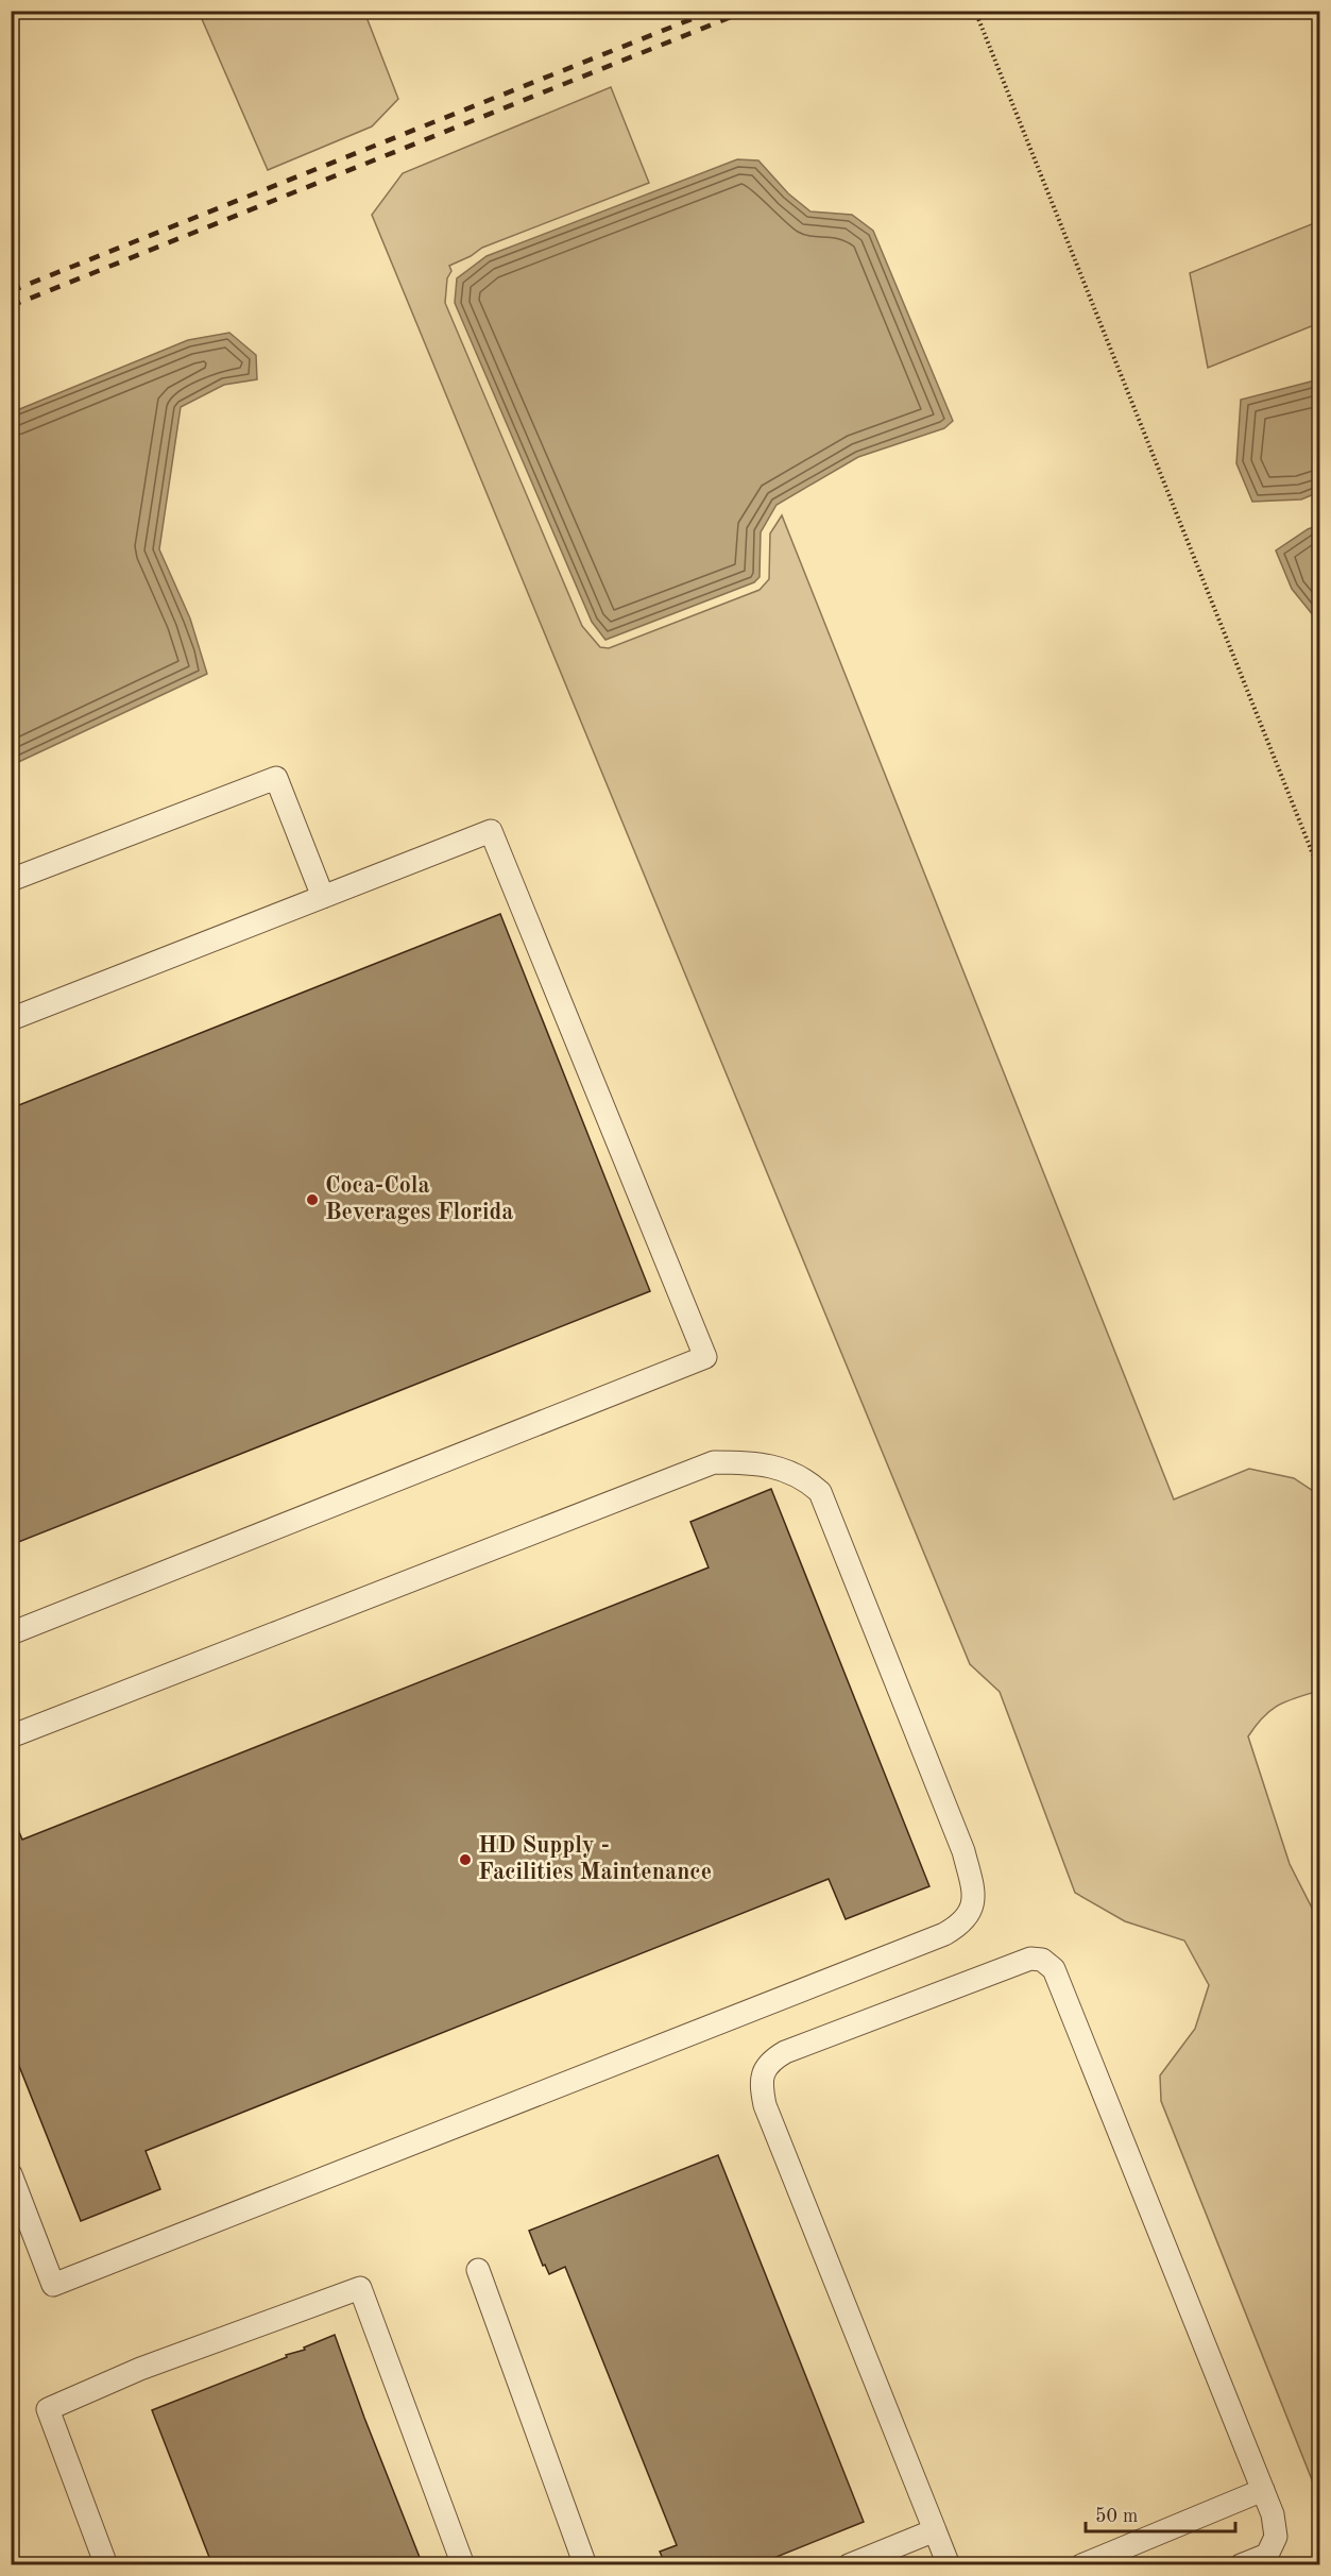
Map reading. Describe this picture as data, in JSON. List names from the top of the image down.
{
  "places": ["Coca-Cola Beverages Florida", "HD Supply - Facilities Maintenance"],
  "scale_bar": "50 m"
}
